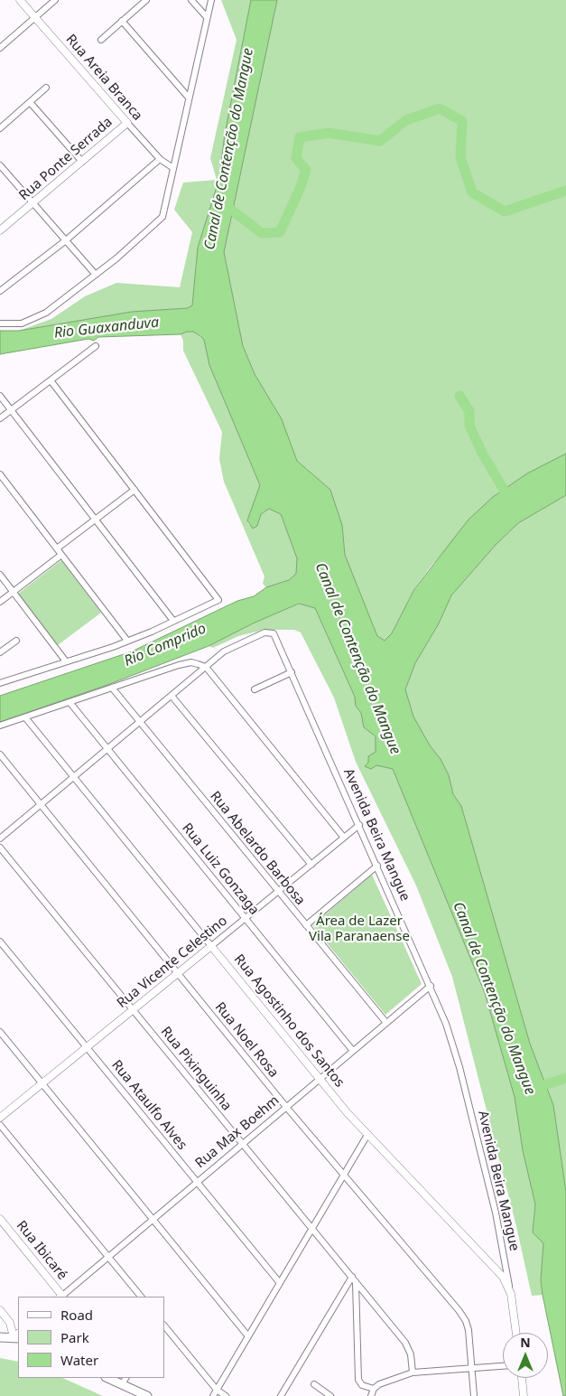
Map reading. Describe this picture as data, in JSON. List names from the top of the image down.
{
  "streets": {
    "street": [
      "Rua Areia Branca",
      "Rua Ponte Serrada",
      "Avenida Beira Mangue",
      "Rua Abelardo Barbosa",
      "Rua Luiz Gonzaga",
      "Rua Vicente Celestino",
      "Rua Agostinho dos Santos",
      "Rua Noel Rosa",
      "Rua Pixinguinha",
      "Rua Ataulfo Alves",
      "Rua Max Boehm",
      "Rua Ibicaré"
    ]
  },
  "crossings": [
    ["Rua Areia Branca", "Rua Ponte Serrada"],
    ["Avenida Beira Mangue", "Rua Vicente Celestino"],
    ["Avenida Beira Mangue", "Rua Agostinho dos Santos"],
    ["Avenida Beira Mangue", "Rua Max Boehm"],
    ["Rua Abelardo Barbosa", "Rua Vicente Celestino"],
    ["Rua Abelardo Barbosa", "Rua Max Boehm"],
    ["Rua Luiz Gonzaga", "Rua Vicente Celestino"],
    ["Rua Luiz Gonzaga", "Rua Max Boehm"],
    ["Rua Vicente Celestino", "Rua Agostinho dos Santos"],
    ["Rua Vicente Celestino", "Rua Noel Rosa"],
    ["Rua Vicente Celestino", "Rua Pixinguinha"],
    ["Rua Vicente Celestino", "Rua Ataulfo Alves"],
    ["Rua Agostinho dos Santos", "Rua Max Boehm"],
    ["Rua Noel Rosa", "Rua Max Boehm"],
    ["Rua Pixinguinha", "Rua Max Boehm"],
    ["Rua Ataulfo Alves", "Rua Max Boehm"],
    ["Rua Max Boehm", "Rua Ibicaré"]
  ],
  "water": ["Canal de Contenção do Mangue", "Rio Guaxanduva", "Rio Comprido"],
  "parks": ["Área de Lazer Vila Paranaense"],
  "legend": ["Road", "Park", "Water"],
  "north": "top"
}
